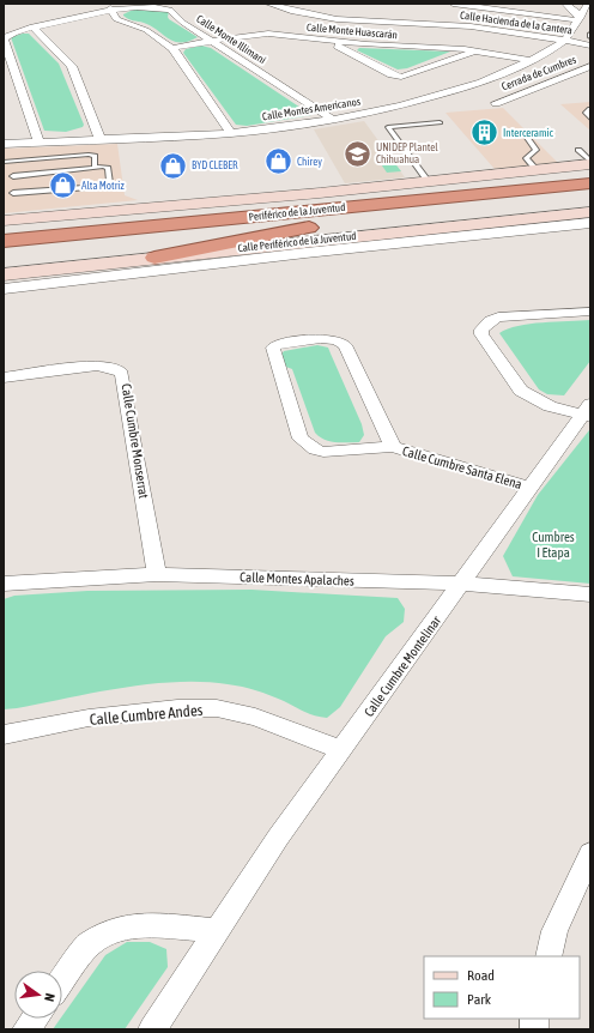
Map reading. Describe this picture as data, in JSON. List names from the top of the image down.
{
  "streets": {
    "highway": ["Periférico de la Juventud"],
    "main road": ["Calle Periférico de la Juventud"],
    "street": [
      "Calle Hacienda de la Cantera",
      "Calle Monte Huascarán",
      "Calle Monte Illimani",
      "Cerrada de Cumbres",
      "Calle Montes Americanos",
      "Calle Cumbre Monserrat",
      "Calle Cumbre Santa Elena",
      "Calle Montes Apalaches",
      "Calle Cumbre Montelinar",
      "Calle Cumbre Andes"
    ]
  },
  "crossings": [
    ["Calle Hacienda de la Cantera", "Calle Montes Americanos"],
    ["Calle Monte Huascarán", "Calle Monte Illimani"],
    ["Calle Monte Huascarán", "Calle Montes Americanos"],
    ["Calle Monte Illimani", "Calle Montes Americanos"],
    ["Calle Cumbre Monserrat", "Calle Montes Apalaches"],
    ["Calle Cumbre Santa Elena", "Calle Cumbre Montelinar"],
    ["Calle Montes Apalaches", "Calle Cumbre Montelinar"],
    ["Calle Cumbre Montelinar", "Calle Cumbre Andes"]
  ],
  "parks": ["Cumbres I Etapa"],
  "places": {
    "building": ["Interceramic"],
    "school or university": ["UNIDEP Plantel Chihuahua"],
    "shop": ["Chirey", "BYD CLEBER", "Alta Motriz"]
  },
  "legend": ["Road", "Park"],
  "north": "right"
}
